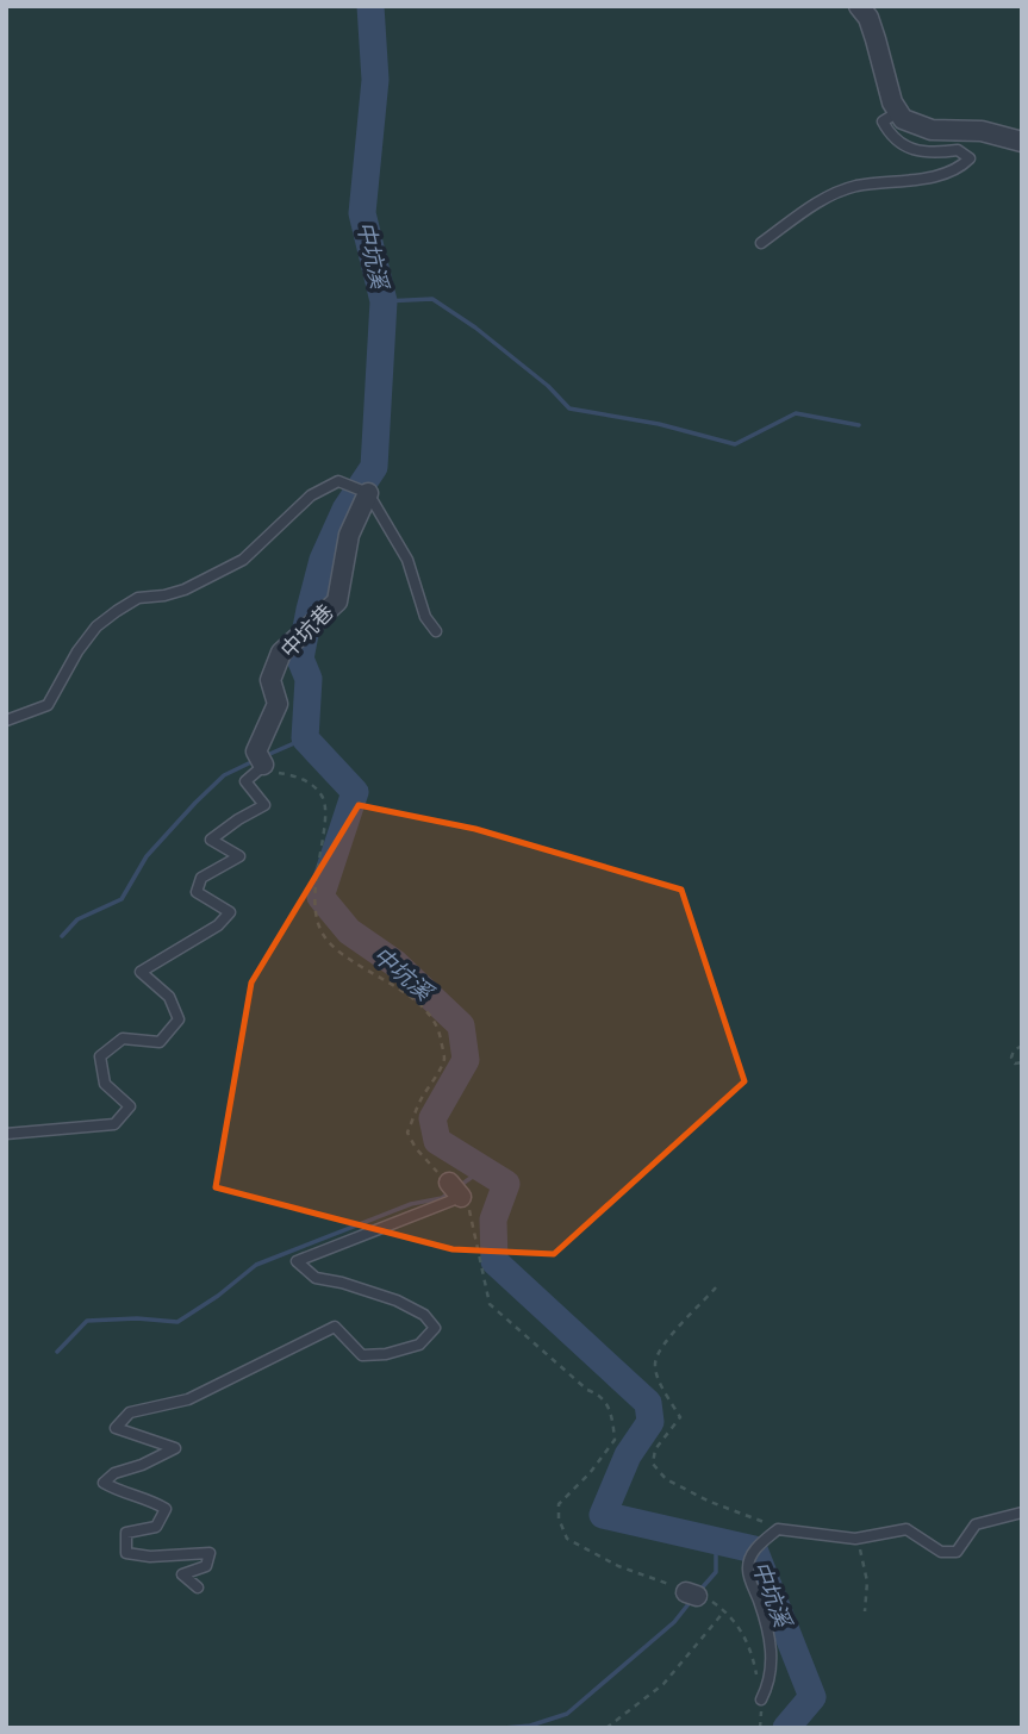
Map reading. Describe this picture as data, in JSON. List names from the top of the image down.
{
  "streets": {
    "street": ["中坑巷"]
  },
  "water": ["中坑溪"]
}
